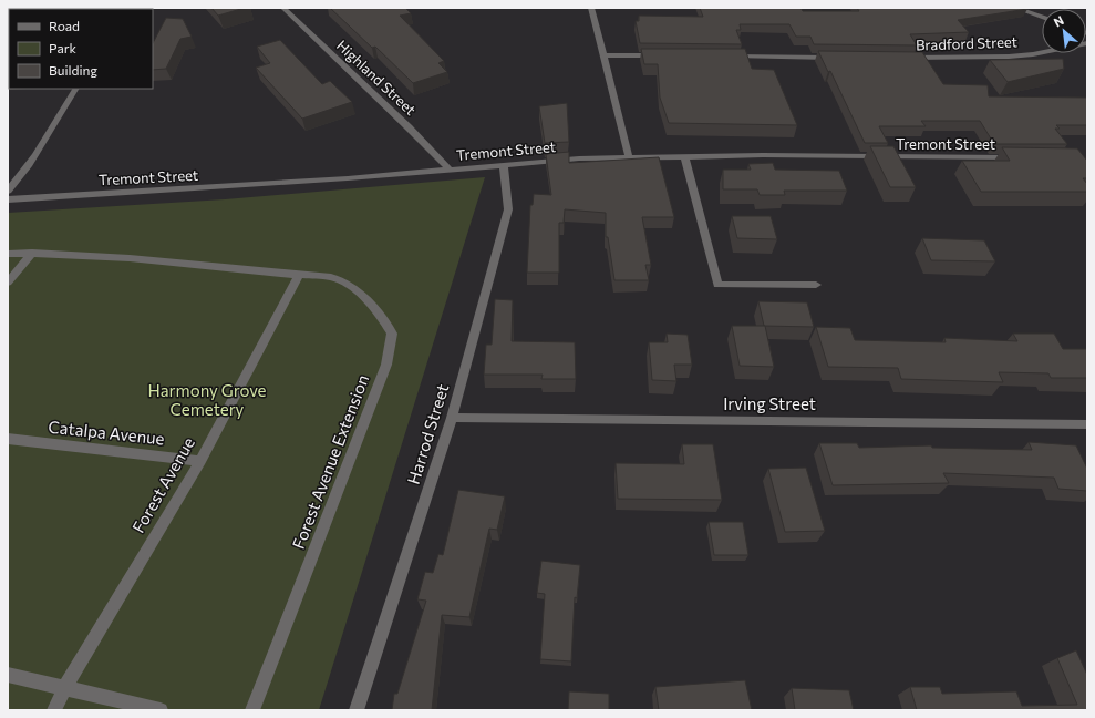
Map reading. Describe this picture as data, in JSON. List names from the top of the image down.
{
  "streets": {
    "street": [
      "Bradford Street",
      "Highland Street",
      "Tremont Street",
      "Irving Street",
      "Catalpa Avenue",
      "Harrod Street",
      "Forest Avenue Extension",
      "Forest Avenue"
    ]
  },
  "crossings": [
    ["Highland Street", "Tremont Street"],
    ["Tremont Street", "Harrod Street"],
    ["Irving Street", "Harrod Street"],
    ["Catalpa Avenue", "Forest Avenue"],
    ["Forest Avenue Extension", "Forest Avenue"]
  ],
  "parks": ["Harmony Grove Cemetery"],
  "legend": ["Road", "Park", "Building"],
  "north": "top left"
}
